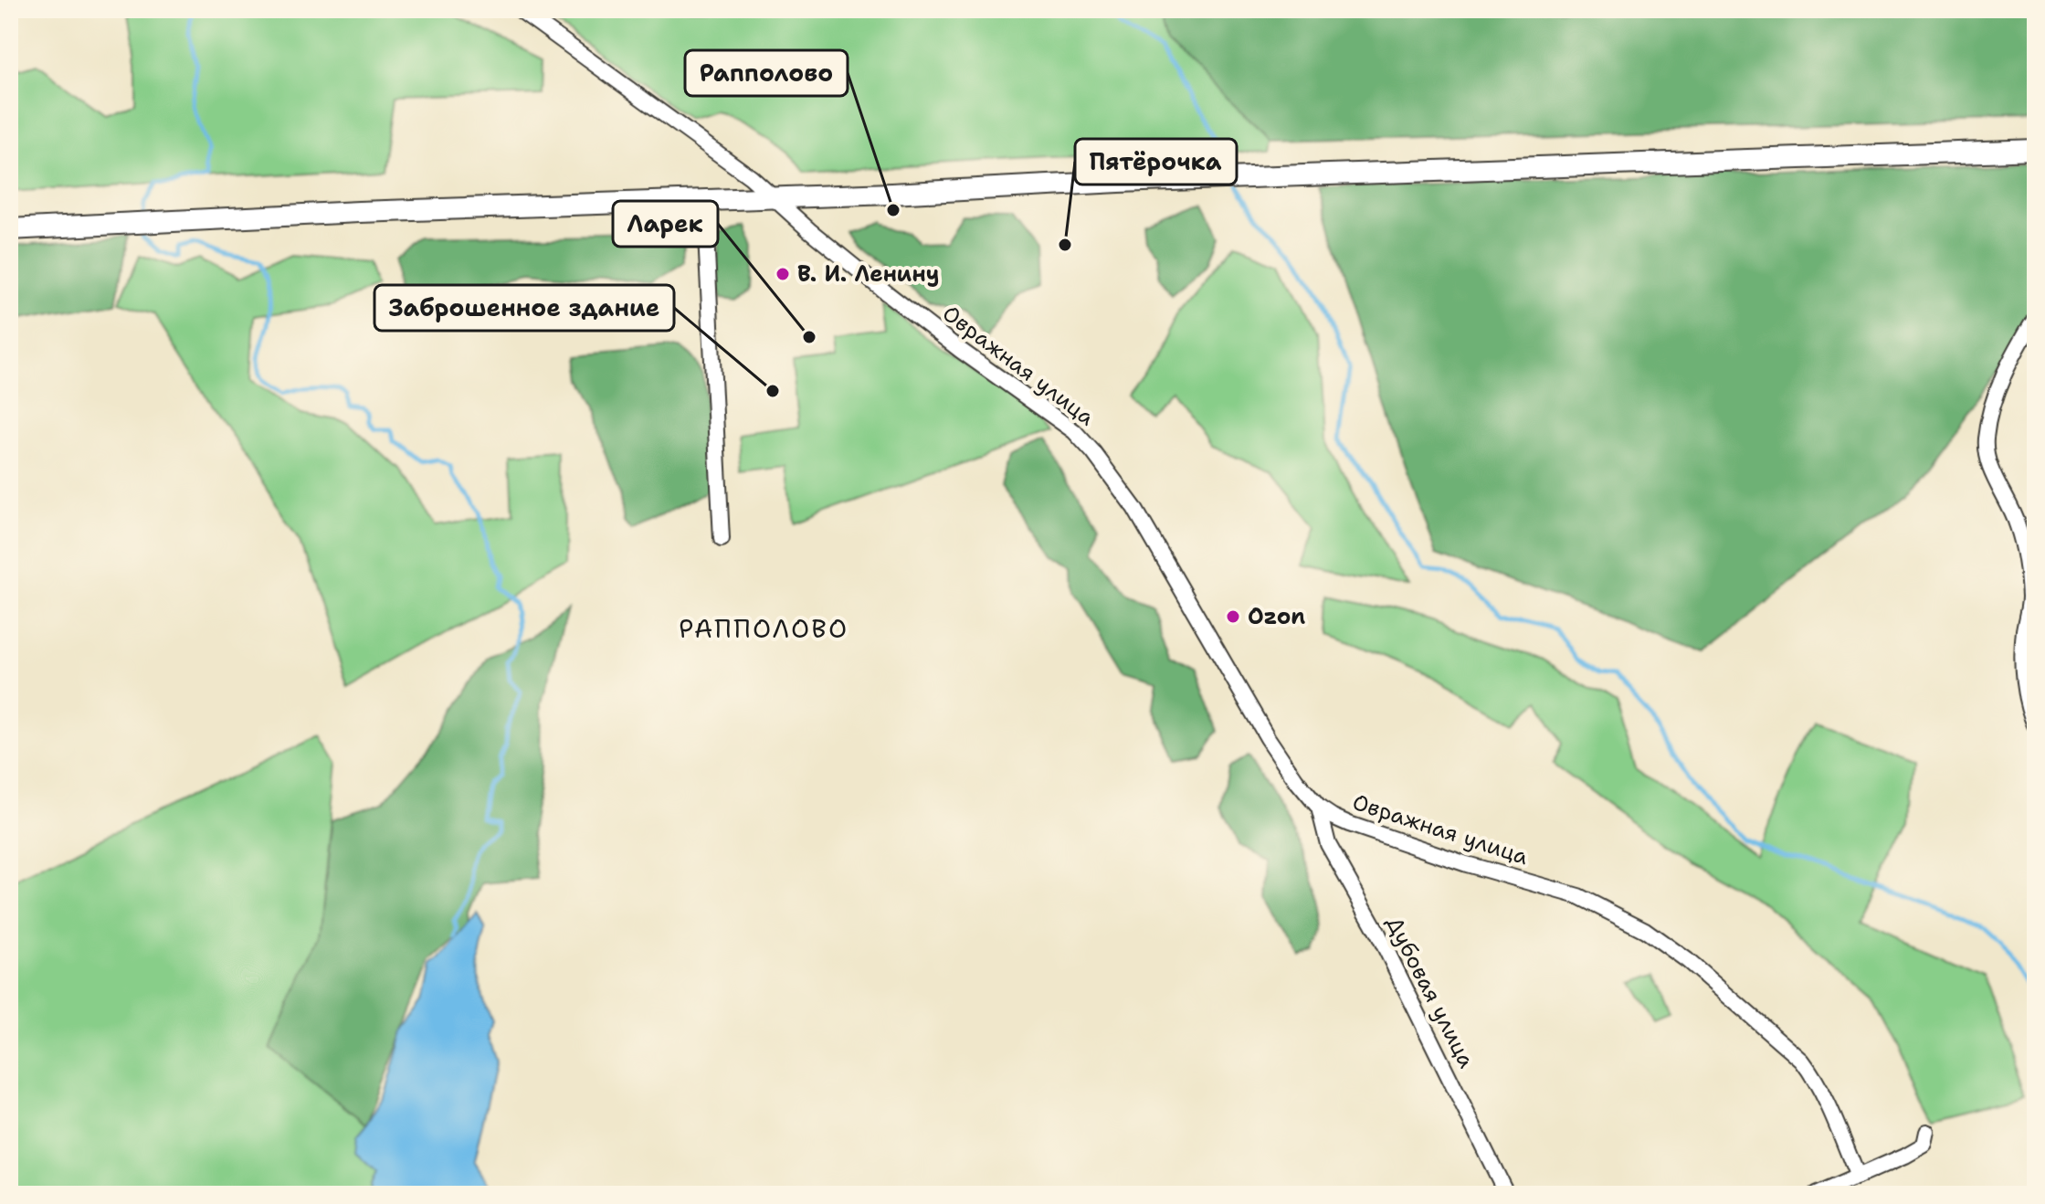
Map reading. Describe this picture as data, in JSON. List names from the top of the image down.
{
  "streets": {
    "street": ["Овражная улица", "Дубовая улица"]
  },
  "crossings": [
    ["Овражная улица", "Дубовая улица"]
  ],
  "districts": ["РАППОЛОВО"],
  "places": [
    "Рапполово",
    "Пятёрочка",
    "В. И. Ленину",
    "Ларек",
    "Заброшенное здание",
    "Ozon"
  ]
}
